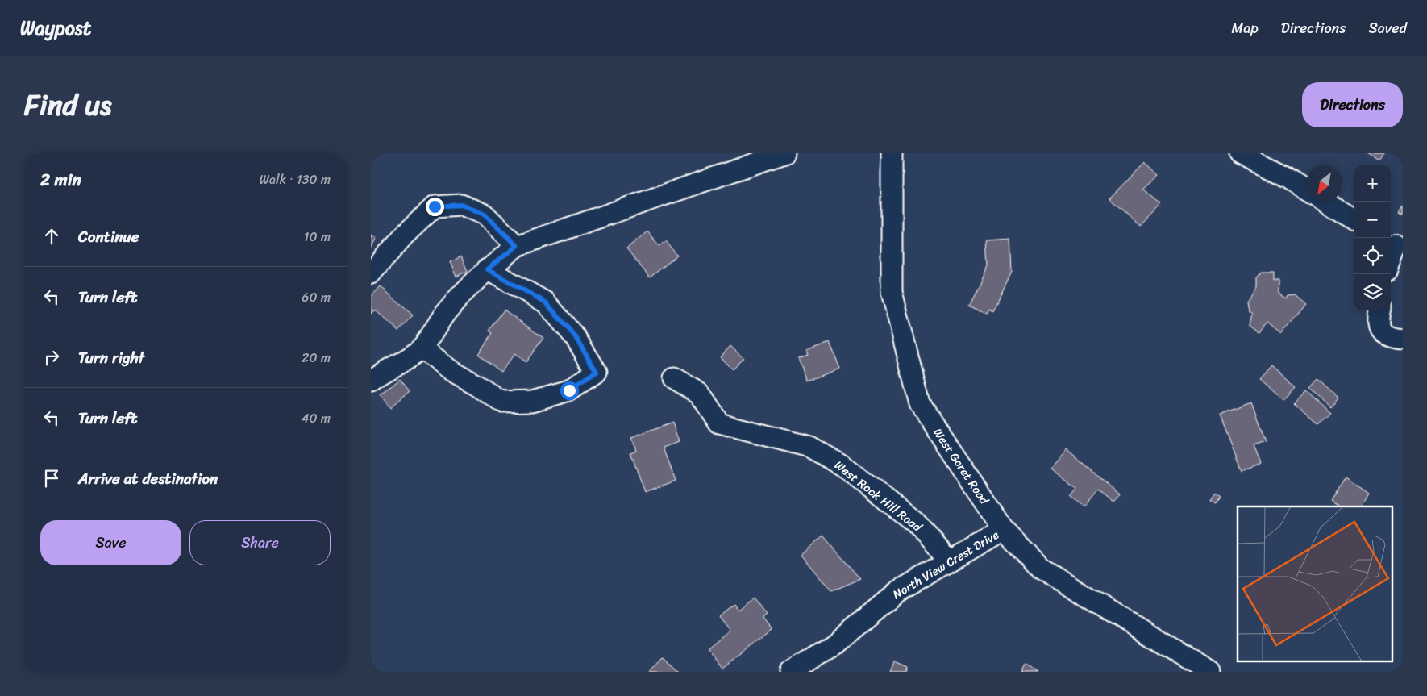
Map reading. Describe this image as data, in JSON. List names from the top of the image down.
{
  "streets": {
    "street": ["West Goret Road", "West Rock Hill Road", "North View Crest Drive"]
  },
  "crossings": [
    ["West Goret Road", "North View Crest Drive"],
    ["West Rock Hill Road", "North View Crest Drive"]
  ],
  "north": "bottom left",
  "page": {
    "header": "Waypost",
    "nav": ["Map", "Directions", "Saved"],
    "title": "Find us",
    "buttons": [
      "Directions",
      ["Save", "Share"]
    ],
    "heading": ["2 min", "Walk · 130 m"],
    "map_buttons": ["+", "−"],
    "list": [
      ["Continue", "10 m"],
      ["Turn left", "60 m"],
      ["Turn right", "20 m"],
      ["Turn left", "40 m"],
      "Arrive at destination"
    ]
  }
}
